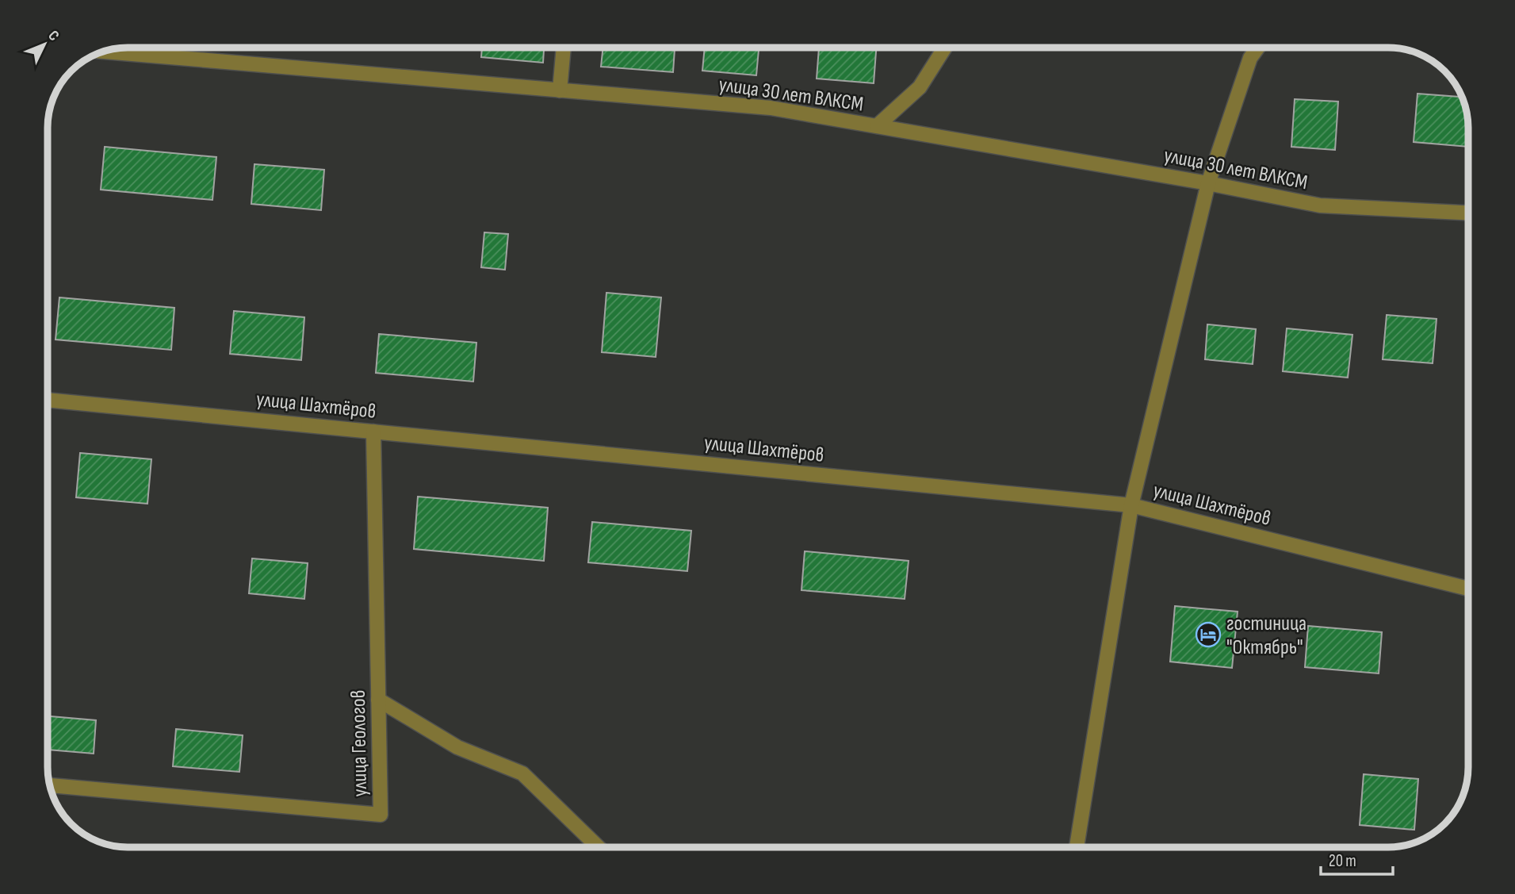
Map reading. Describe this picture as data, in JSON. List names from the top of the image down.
{
  "streets": {
    "street": ["улица 30 лет ВЛКСМ", "улица Шахтёров", "улица Геологов"]
  },
  "crossings": [
    ["улица Шахтёров", "улица Геологов"]
  ],
  "places": {
    "hotel": ["гостиница \"Октябрь\""]
  },
  "scale_bar": "20 m",
  "north": "top right"
}
